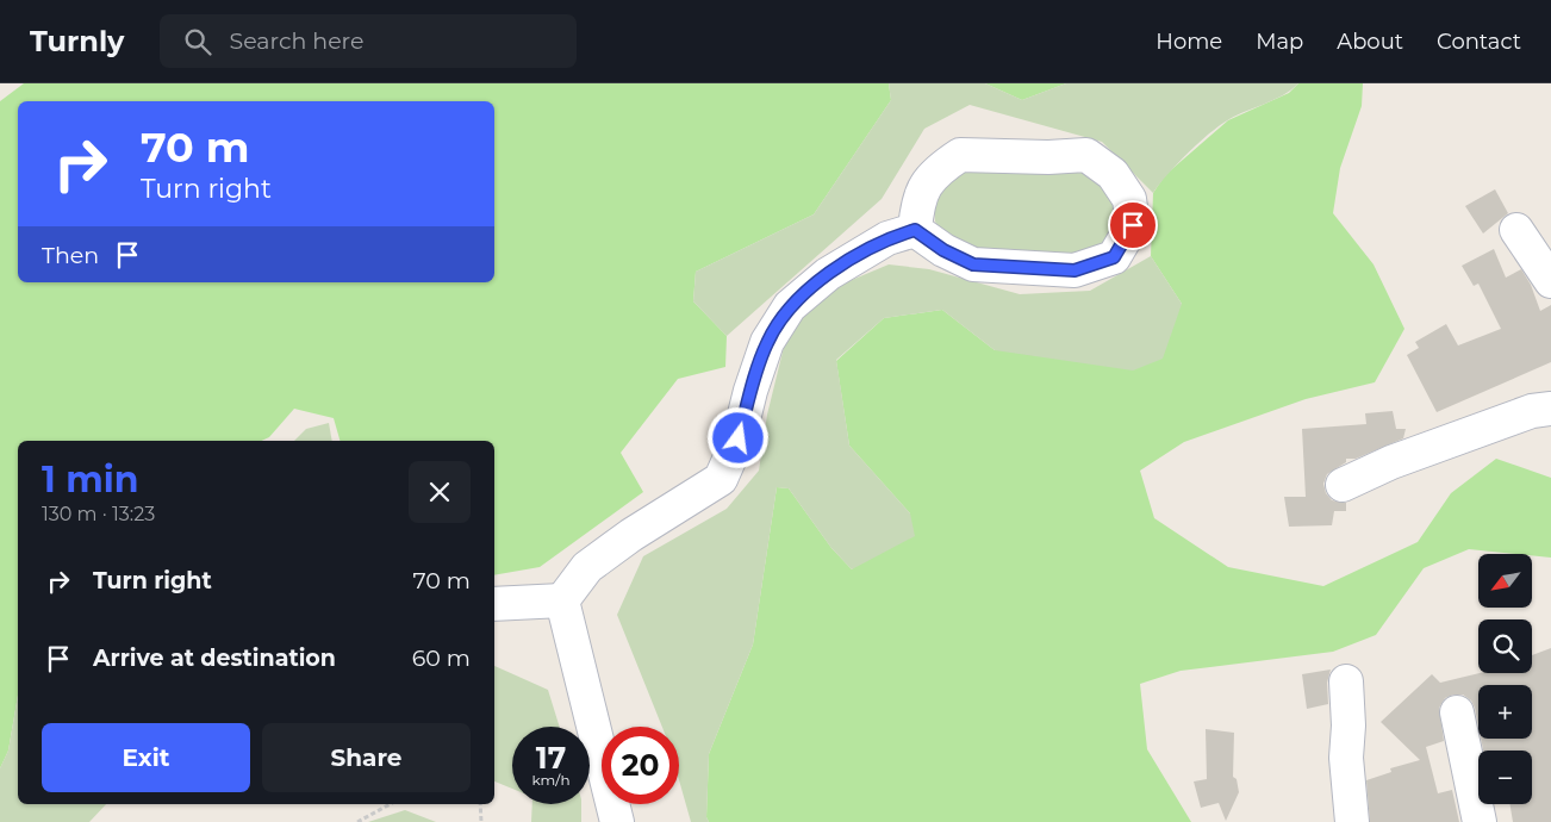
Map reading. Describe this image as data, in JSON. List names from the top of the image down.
{
  "north": "bottom left",
  "page": {
    "header": "Turnly",
    "search": "Search here",
    "nav": [
      "Home",
      "Map",
      "About",
      "Contact"
    ],
    "turn": ["70 m", "Turn right"],
    "then": "Then",
    "heading": ["1 min", "130 m · 13:23"],
    "list": [
      {
        "name": "Turn right",
        "value": "70 m"
      },
      {
        "name": "Arrive at destination",
        "value": "60 m"
      }
    ],
    "map_buttons": ["+", "−"],
    "buttons": ["Exit", "Share"],
    "speed": "17 km/h",
    "limit": "20"
  }
}
